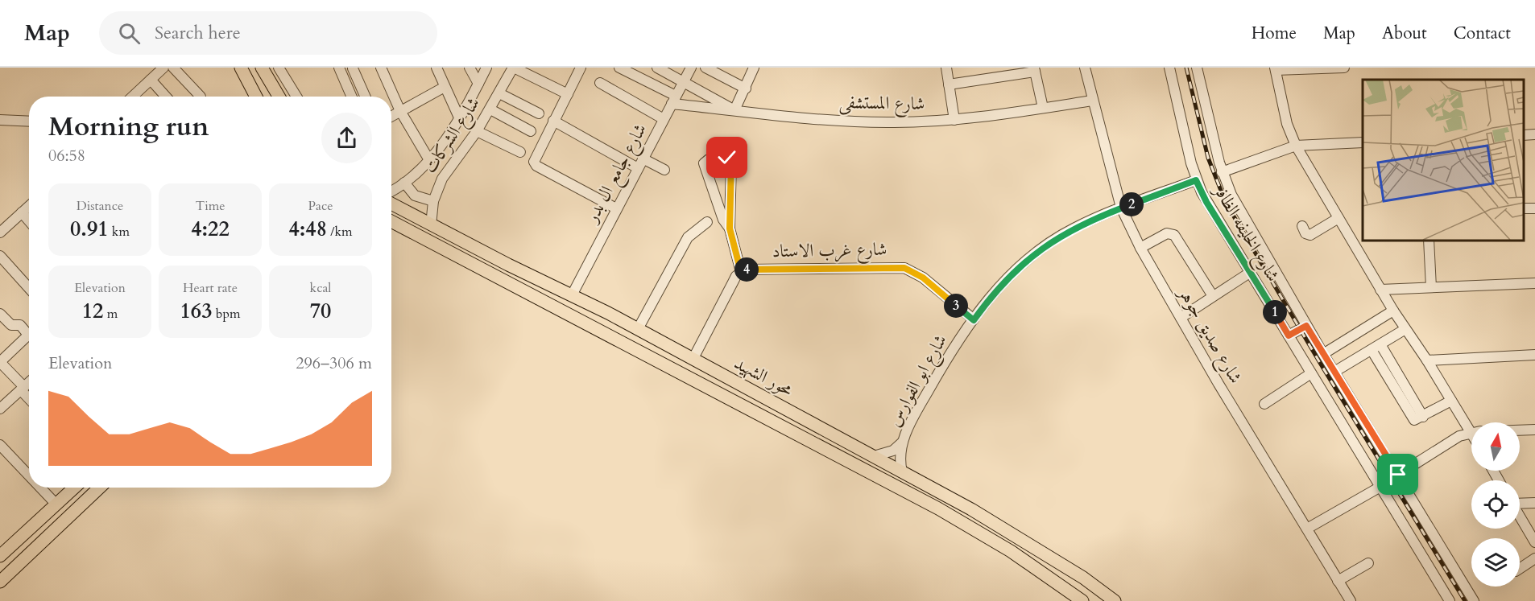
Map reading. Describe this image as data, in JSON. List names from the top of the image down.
{
  "streets": {
    "main road": ["محور الشهيد"],
    "street": [
      "شارع المستشفى",
      "شارع الشركات",
      "شارع جامع ال بدر",
      "شارع الخليفه الظافر",
      "شارع غرب الاستاد",
      "شارع صديق جوهر",
      "شارع ابو الفوارس"
    ]
  },
  "crossings": [
    ["شارع المستشفى", "شارع جامع ال بدر"],
    ["شارع المستشفى", "شارع صديق جوهر"],
    ["شارع الشركات", "محور الشهيد"],
    ["شارع جامع ال بدر", "محور الشهيد"],
    ["شارع الخليفه الظافر", "شارع ابو الفوارس"],
    ["شارع غرب الاستاد", "شارع ابو الفوارس"],
    ["شارع صديق جوهر", "شارع ابو الفوارس"],
    ["محور الشهيد", "شارع ابو الفوارس"]
  ],
  "north": "top",
  "page": {
    "header": "Map",
    "search": "Search here",
    "nav": [
      "Home",
      "Map",
      "About",
      "Contact"
    ],
    "heading": ["Morning run", "06:58"],
    "stats": [
      ["Distance", "0.91 km"],
      ["Time", "4:22"],
      ["Pace", "4:48 /km"],
      ["Elevation", "12 m"],
      ["Heart rate", "163 bpm"],
      ["kcal", "70"]
    ],
    "pins": [
      "2",
      "4",
      "3",
      "1"
    ],
    "chart": ["Elevation", "296–306 m"]
  }
}
